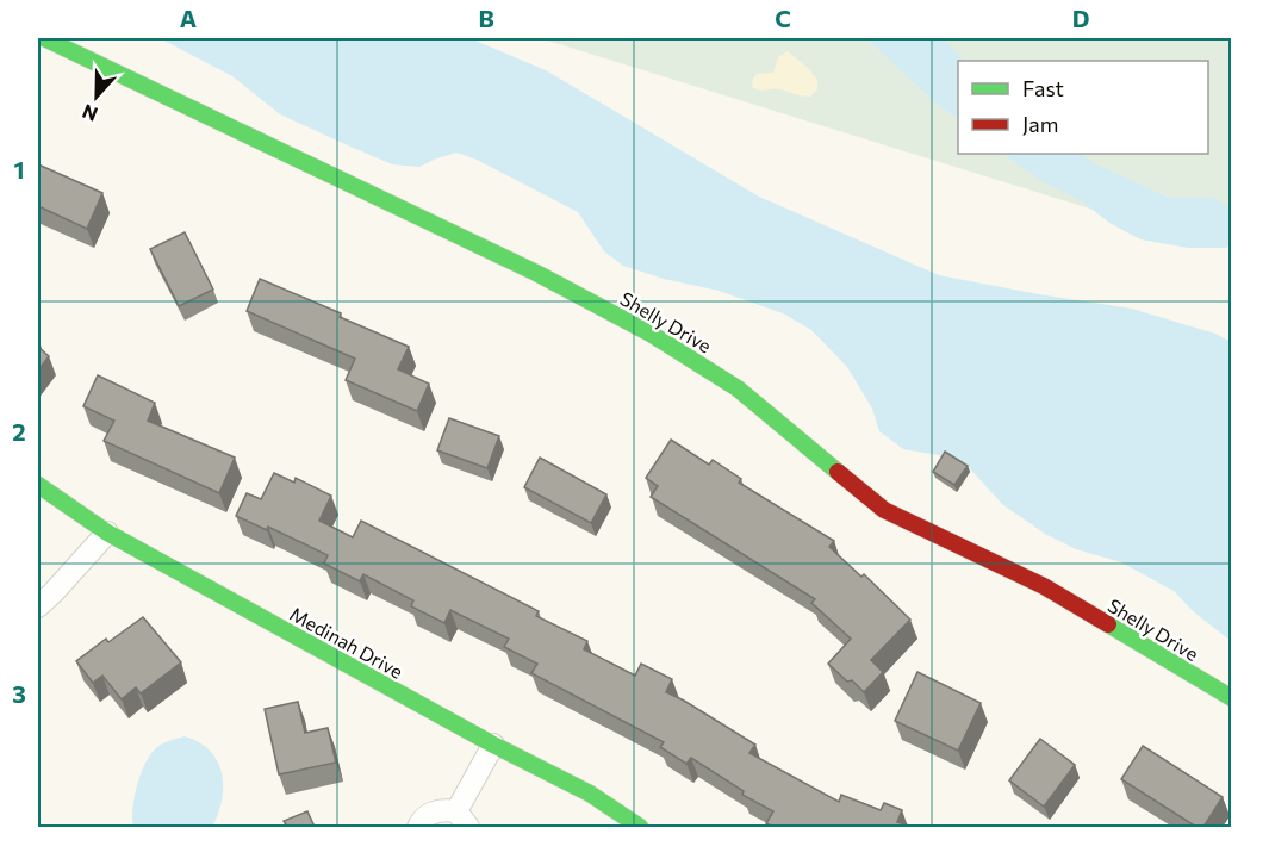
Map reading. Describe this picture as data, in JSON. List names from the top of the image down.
{
  "streets": {
    "street": ["Shelly Drive", "Medinah Drive"]
  },
  "legend": ["Fast", "Jam"],
  "north": "bottom",
  "grid": {
    "columns": [
      "A",
      "B",
      "C",
      "D"
    ],
    "rows": ["1", "2", "3"]
  }
}
